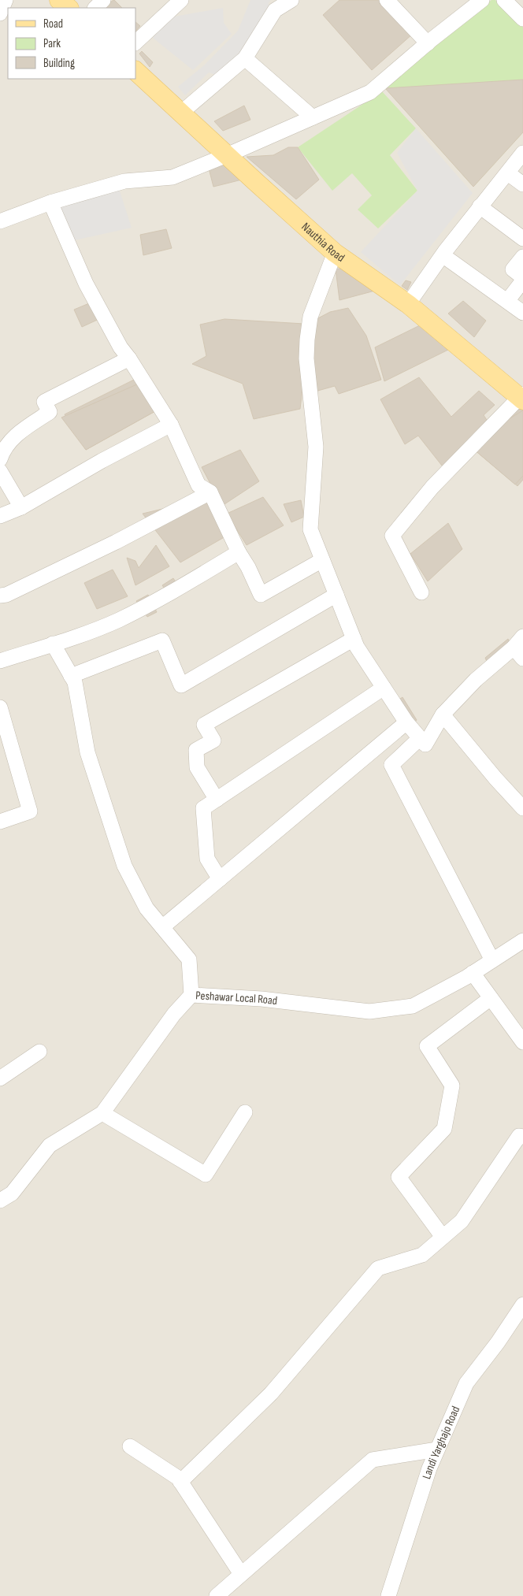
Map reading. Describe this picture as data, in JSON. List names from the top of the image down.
{
  "streets": {
    "main road": ["Nauthia Road"],
    "street": ["Peshawar Local Road", "Landi Yarghajo Road"]
  },
  "legend": ["Road", "Park", "Building"]
}
